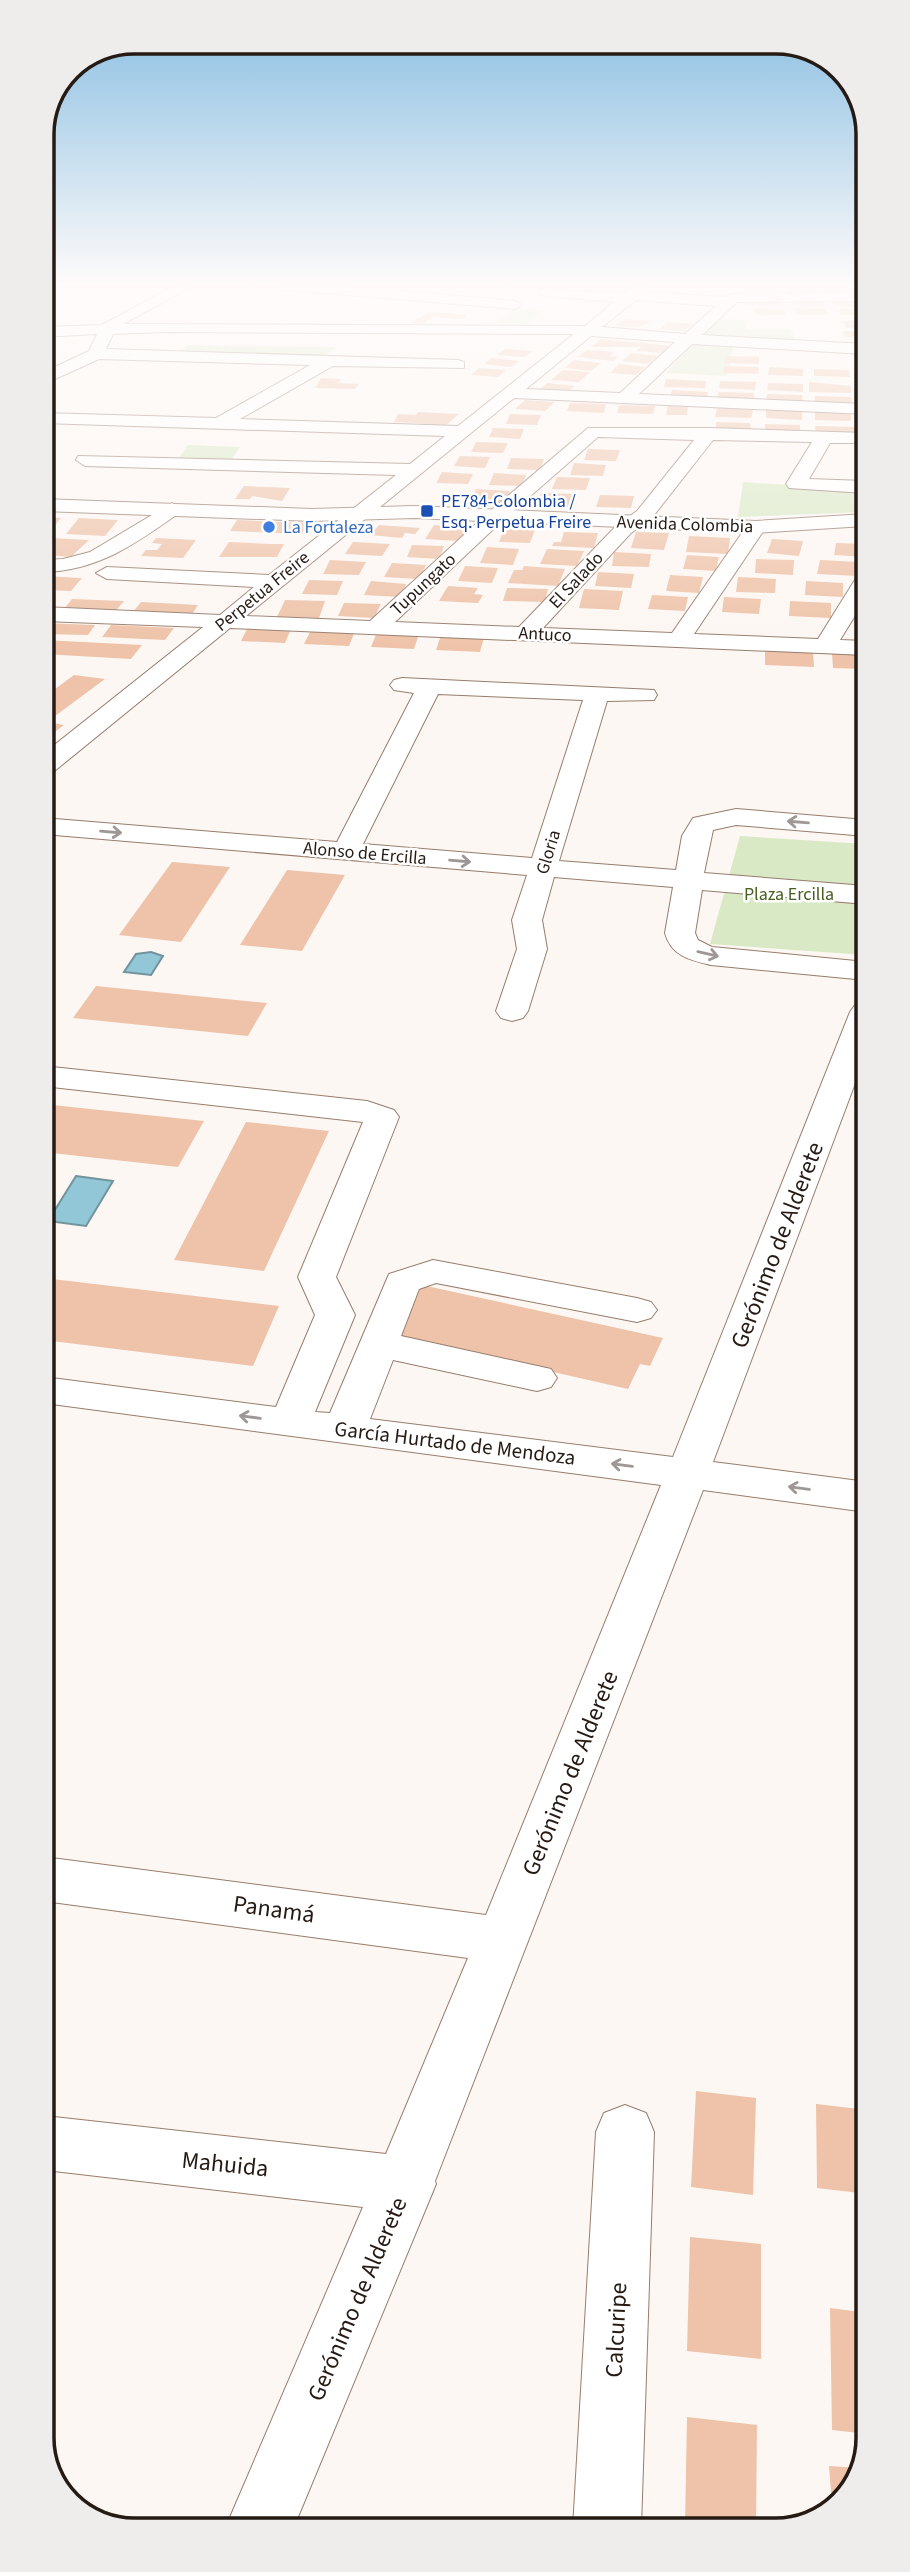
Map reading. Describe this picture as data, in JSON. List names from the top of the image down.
{
  "streets": {
    "street": [
      "Avenida Colombia",
      "El Salado",
      "Tupungato",
      "Perpetua Freire",
      "Antuco",
      "Gloria",
      "Alonso de Ercilla",
      "Gerónimo de Alderete",
      "García Hurtado de Mendoza",
      "Panamá",
      "Mahuida",
      "Calcuripe"
    ]
  },
  "crossings": [
    ["Avenida Colombia", "El Salado"],
    ["Avenida Colombia", "Tupungato"],
    ["Avenida Colombia", "Perpetua Freire"],
    ["El Salado", "Tupungato"],
    ["El Salado", "Antuco"],
    ["Tupungato", "Antuco"],
    ["Perpetua Freire", "Antuco"],
    ["Gloria", "Alonso de Ercilla"],
    ["Gerónimo de Alderete", "García Hurtado de Mendoza"],
    ["Gerónimo de Alderete", "Panamá"],
    ["Gerónimo de Alderete", "Mahuida"]
  ],
  "one_way": ["García Hurtado de Mendoza"],
  "parks": ["Plaza Ercilla"],
  "places": {
    "transit": ["PE784-Colombia / Esq. Perpetua Freire"],
    "other": ["La Fortaleza"]
  }
}
